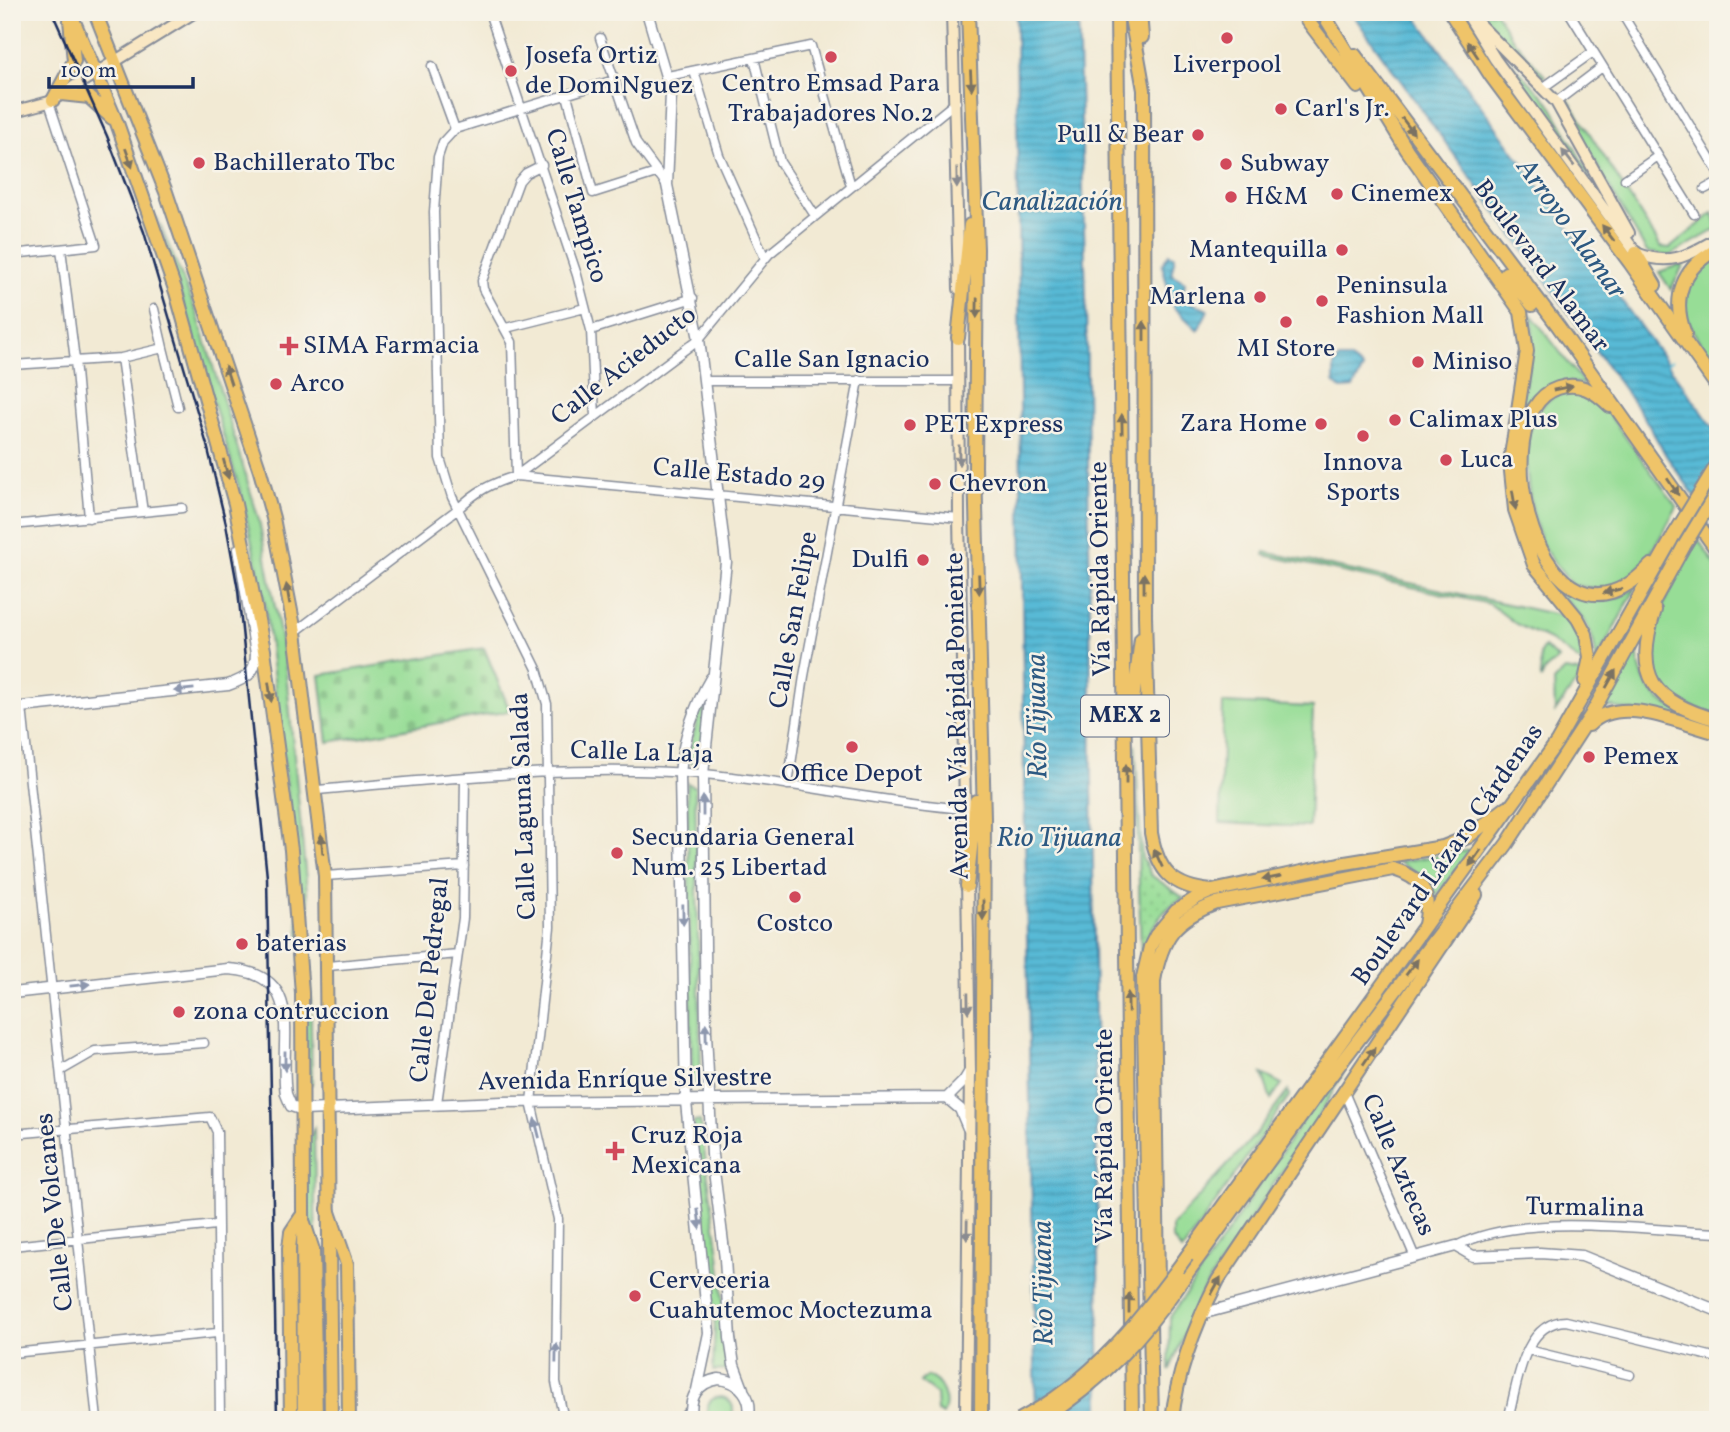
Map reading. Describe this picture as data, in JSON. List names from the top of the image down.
{
  "streets": {
    "main road": [
      "Boulevard Alamar",
      "Vía Rápida Oriente",
      "Avenida Vía Rápida Poniente",
      "MEX 2",
      "Boulevard Lázaro Cárdenas"
    ],
    "street": [
      "Calle Tampico",
      "Calle San Ignacio",
      "Calle Acieducto",
      "Calle Estado 29",
      "Calle San Felipe",
      "Calle La Laja",
      "Calle Laguna Salada",
      "Calle Del Pedregal",
      "Avenida Enríque Silvestre",
      "Calle Aztecas",
      "Turmalina",
      "Calle De Volcanes"
    ]
  },
  "crossings": [
    ["Calle Tampico", "Calle Acieducto"],
    ["Calle San Ignacio", "Calle San Felipe"],
    ["Calle San Ignacio", "Avenida Vía Rápida Poniente"],
    ["Calle Acieducto", "Calle Estado 29"],
    ["Calle Acieducto", "Avenida Vía Rápida Poniente"],
    ["Calle Acieducto", "Calle Laguna Salada"],
    ["Calle Estado 29", "Calle San Felipe"],
    ["Calle Estado 29", "Avenida Vía Rápida Poniente"],
    ["Calle San Felipe", "Calle La Laja"],
    ["Avenida Vía Rápida Poniente", "Calle La Laja"],
    ["Calle La Laja", "Calle Laguna Salada"],
    ["Calle La Laja", "Calle Del Pedregal"],
    ["Calle Laguna Salada", "Avenida Enríque Silvestre"],
    ["Calle Del Pedregal", "Avenida Enríque Silvestre"]
  ],
  "water": [
    "Canalización",
    "Arroyo Alamar",
    "Río Tijuana",
    "Rio Tijuana"
  ],
  "places": {
    "other": [
      "Liverpool",
      "Centro Emsad Para Trabajadores No.2",
      "Josefa Ortiz de DomiNguez",
      "Carl's Jr.",
      "Pull & Bear",
      "Bachillerato Tbc",
      "Subway",
      "Cinemex",
      "H&M",
      "Mantequilla",
      "Marlena",
      "Peninsula Fashion Mall",
      "MI Store",
      "Miniso",
      "Arco",
      "Calimax Plus",
      "Zara Home",
      "PET Express",
      "Innova Sports",
      "Luca",
      "Chevron",
      "Dulfi",
      "Office Depot",
      "Pemex",
      "Secundaria General Num. 25 Libertad",
      "Costco",
      "baterias",
      "zona contruccion",
      "Cerveceria Cuahutemoc Moctezuma"
    ],
    "health": ["SIMA Farmacia", "Cruz Roja Mexicana"]
  },
  "scale_bar": "100 m"
}
